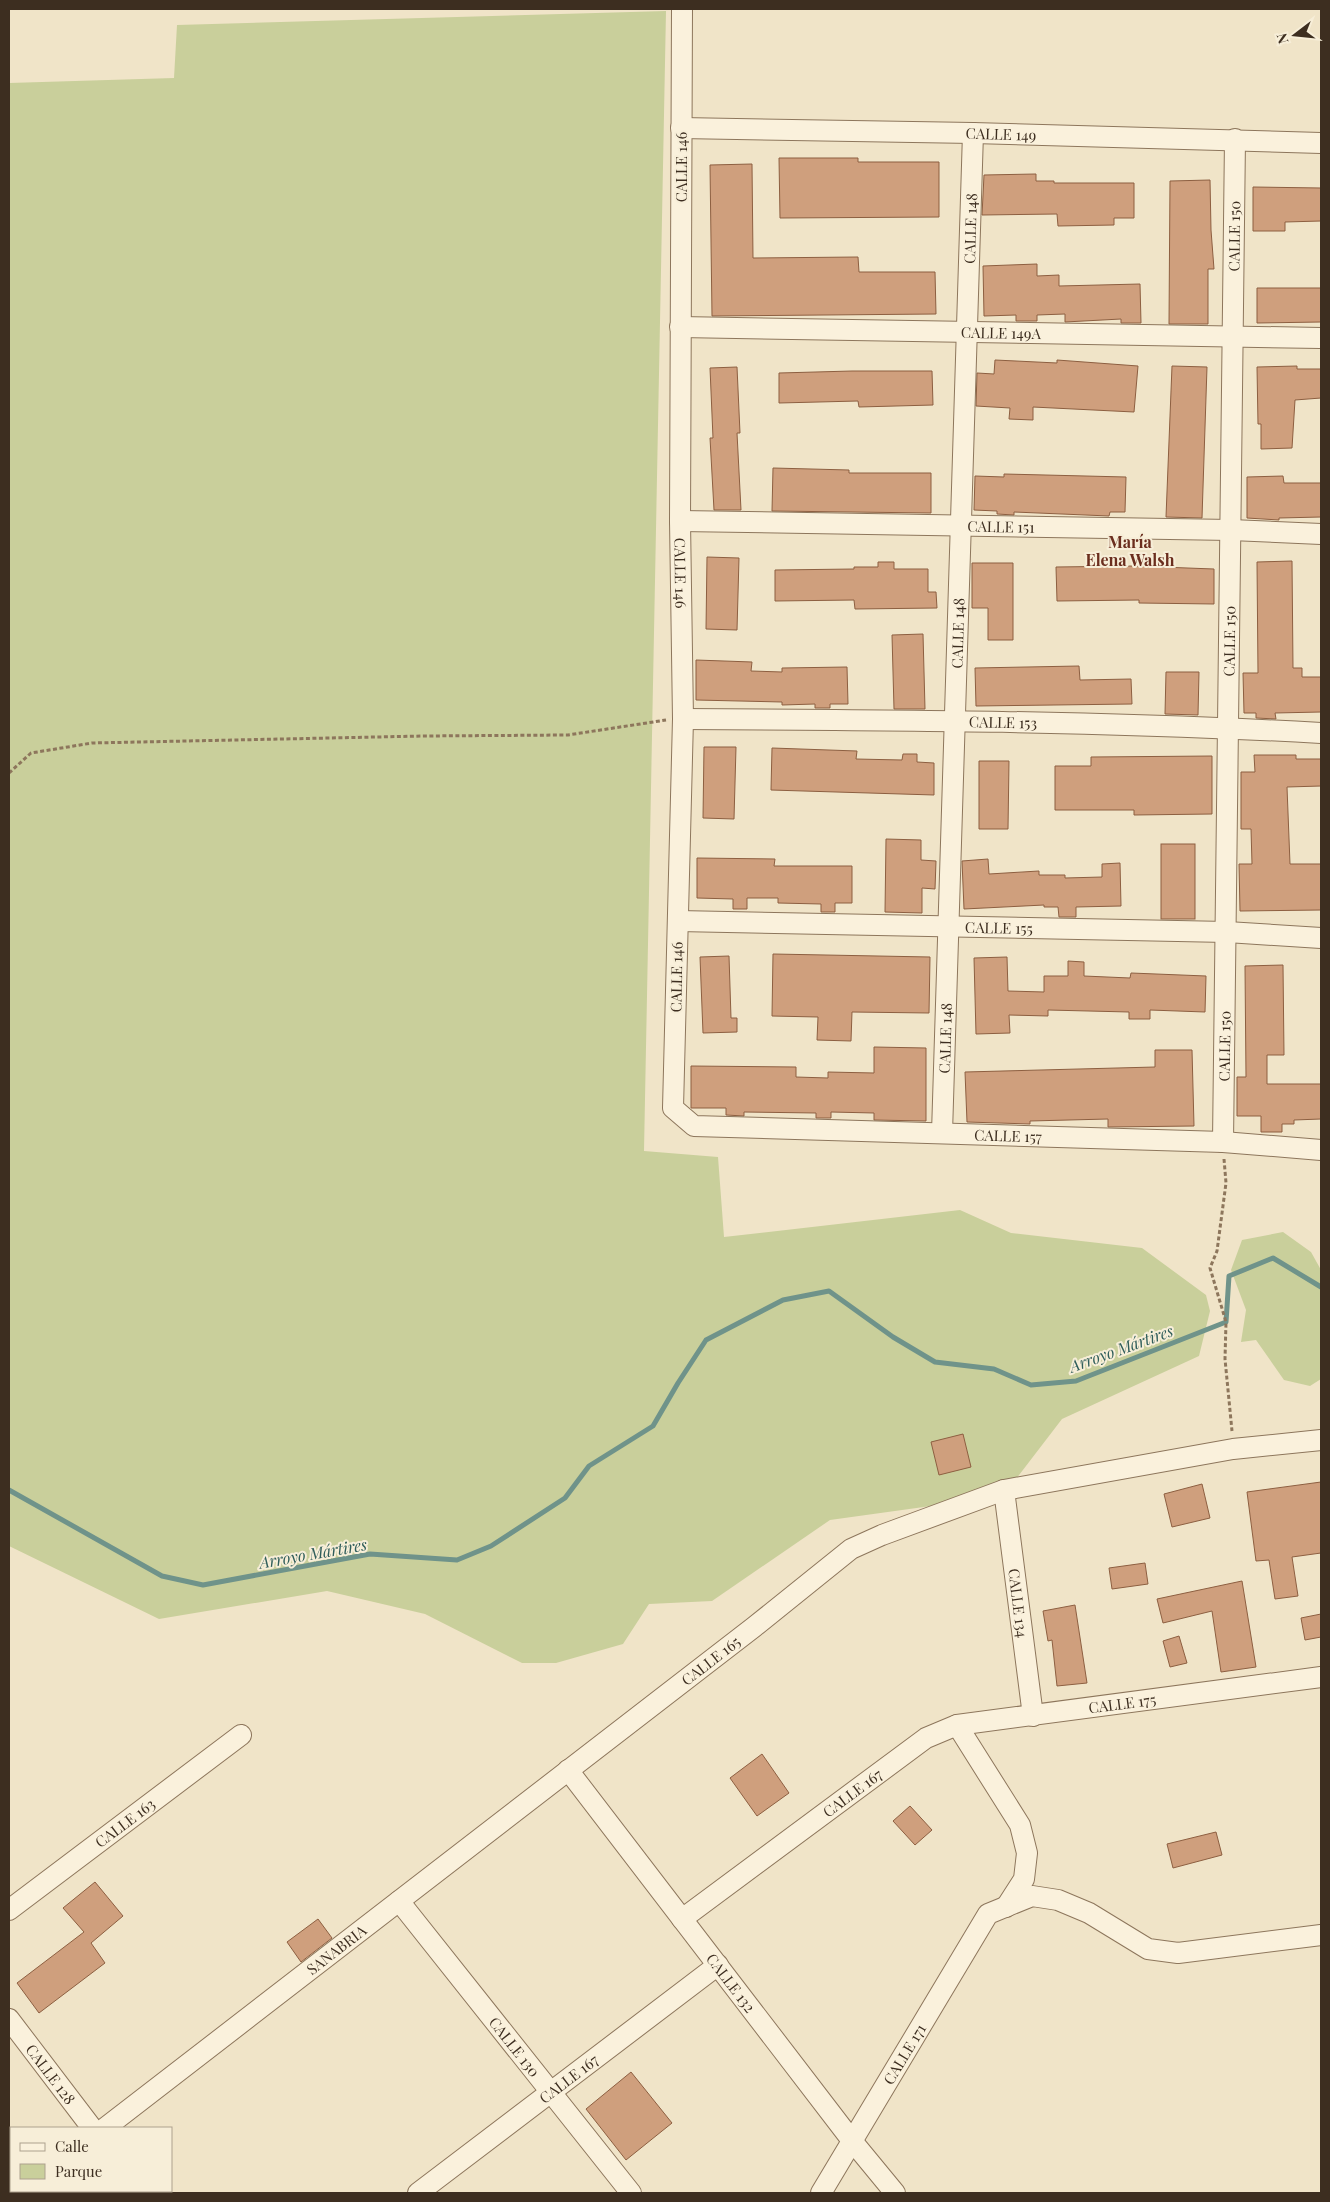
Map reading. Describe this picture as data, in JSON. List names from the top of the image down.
{
  "streets": {
    "street": [
      "CALLE 149",
      "CALLE 146",
      "CALLE 148",
      "CALLE 150",
      "CALLE 149A",
      "CALLE 151",
      "CALLE 153",
      "CALLE 155",
      "CALLE 157",
      "CALLE 134",
      "CALLE 165",
      "CALLE 175",
      "CALLE 167",
      "CALLE 163",
      "SANABRIA",
      "CALLE 132",
      "CALLE 130",
      "CALLE 171",
      "CALLE 128"
    ]
  },
  "crossings": [
    ["CALLE 149", "CALLE 146"],
    ["CALLE 149", "CALLE 148"],
    ["CALLE 149", "CALLE 150"],
    ["CALLE 146", "CALLE 149A"],
    ["CALLE 146", "CALLE 151"],
    ["CALLE 146", "CALLE 153"],
    ["CALLE 146", "CALLE 155"],
    ["CALLE 146", "CALLE 157"],
    ["CALLE 148", "CALLE 149A"],
    ["CALLE 148", "CALLE 151"],
    ["CALLE 148", "CALLE 153"],
    ["CALLE 148", "CALLE 155"],
    ["CALLE 148", "CALLE 157"],
    ["CALLE 150", "CALLE 149A"],
    ["CALLE 150", "CALLE 151"],
    ["CALLE 150", "CALLE 153"],
    ["CALLE 150", "CALLE 155"],
    ["CALLE 150", "CALLE 157"],
    ["CALLE 134", "CALLE 165"],
    ["CALLE 134", "CALLE 175"],
    ["CALLE 165", "SANABRIA"],
    ["CALLE 165", "CALLE 132"],
    ["CALLE 175", "CALLE 167"],
    ["CALLE 167", "CALLE 132"],
    ["CALLE 167", "CALLE 130"],
    ["SANABRIA", "CALLE 132"],
    ["SANABRIA", "CALLE 130"],
    ["CALLE 132", "CALLE 171"]
  ],
  "districts": ["María Elena Walsh"],
  "water": ["Arroyo Mártires"],
  "legend": ["Calle", "Parque"],
  "north": "left"
}
